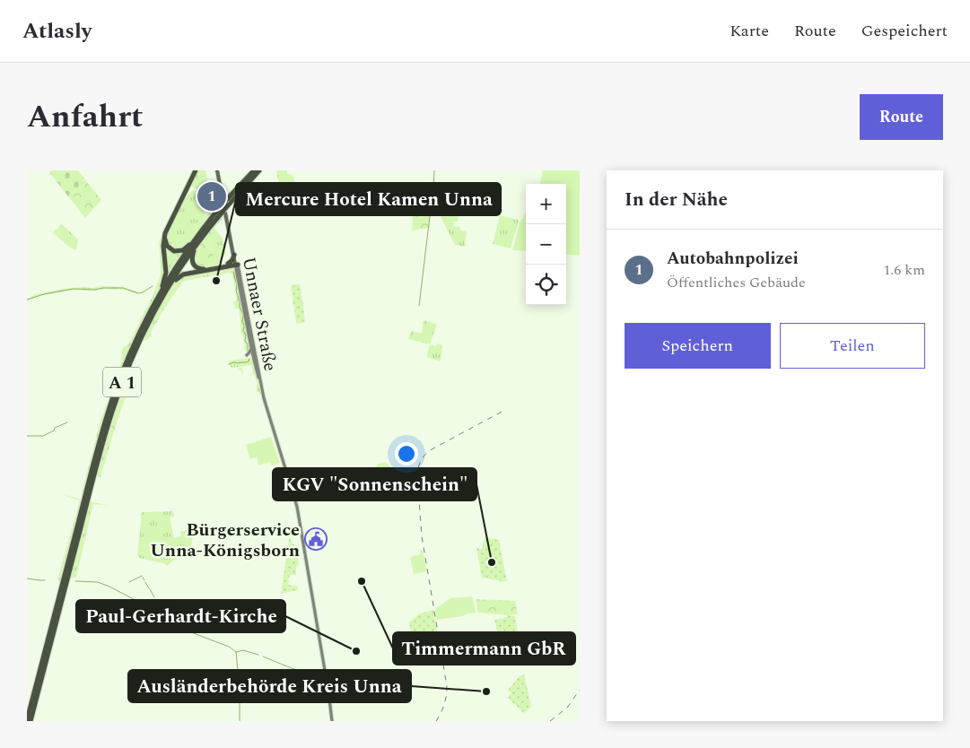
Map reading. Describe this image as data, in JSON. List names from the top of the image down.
{
  "streets": {
    "highway": ["A 1"],
    "main road": ["Unnaer Straße"]
  },
  "places": {
    "other": [
      "Mercure Hotel Kamen Unna",
      "KGV \"Sonnenschein\"",
      "Timmermann GbR",
      "Paul-Gerhardt-Kirche",
      "Ausländerbehörde Kreis Unna"
    ],
    "public building": ["Bürgerservice Unna-Königsborn"]
  },
  "page": {
    "header": "Atlasly",
    "nav": ["Karte", "Route", "Gespeichert"],
    "title": "Anfahrt",
    "buttons": [
      "Route",
      ["Speichern", "Teilen"]
    ],
    "heading": "In der Nähe",
    "pins": "1",
    "map_buttons": ["+", "−"],
    "list": [
      {
        "mark": "1",
        "name": "Autobahnpolizei",
        "note": "Öffentliches Gebäude",
        "value": "1.6 km"
      }
    ]
  }
}
